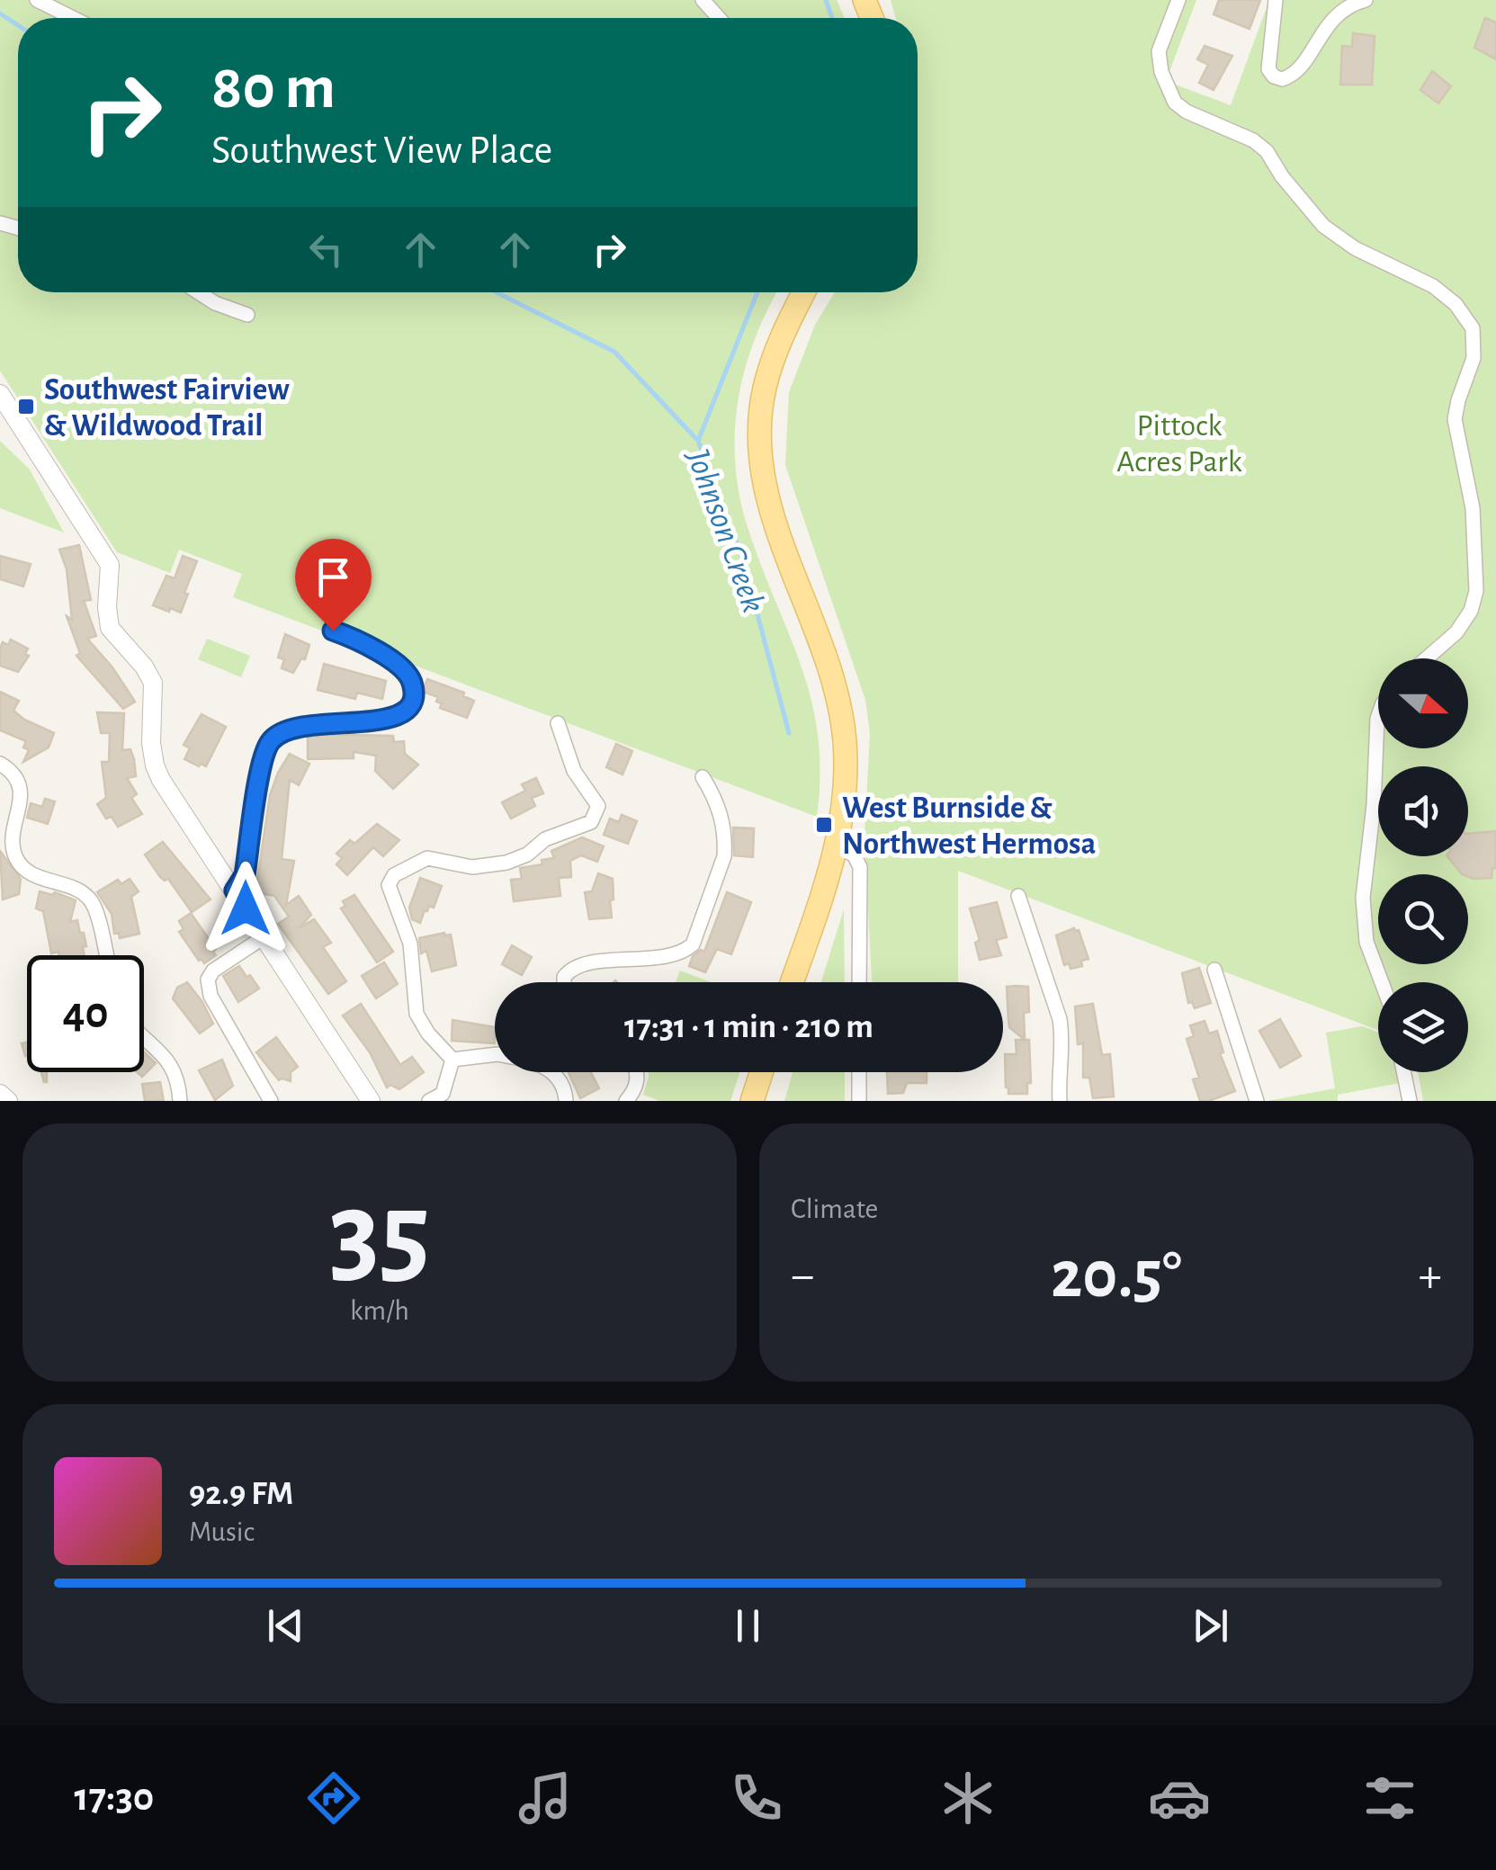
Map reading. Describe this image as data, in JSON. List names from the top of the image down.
{
  "water": ["Johnson Creek"],
  "parks": ["Pittock Acres Park"],
  "places": {
    "transit": ["Southwest Fairview & Wildwood Trail", "West Burnside & Northwest Hermosa"]
  },
  "north": "right",
  "page": {
    "turn": ["80 m", "Southwest View Place"],
    "limit": "40",
    "trip": "17:31 · 1 min · 210 m",
    "tile": [
      ["35", "km/h"],
      "Climate"
    ],
    "heat": ["−", "20.5°", "+"],
    "song": ["92.9 FM", "Music"],
    "tabs": "17:30"
  }
}
